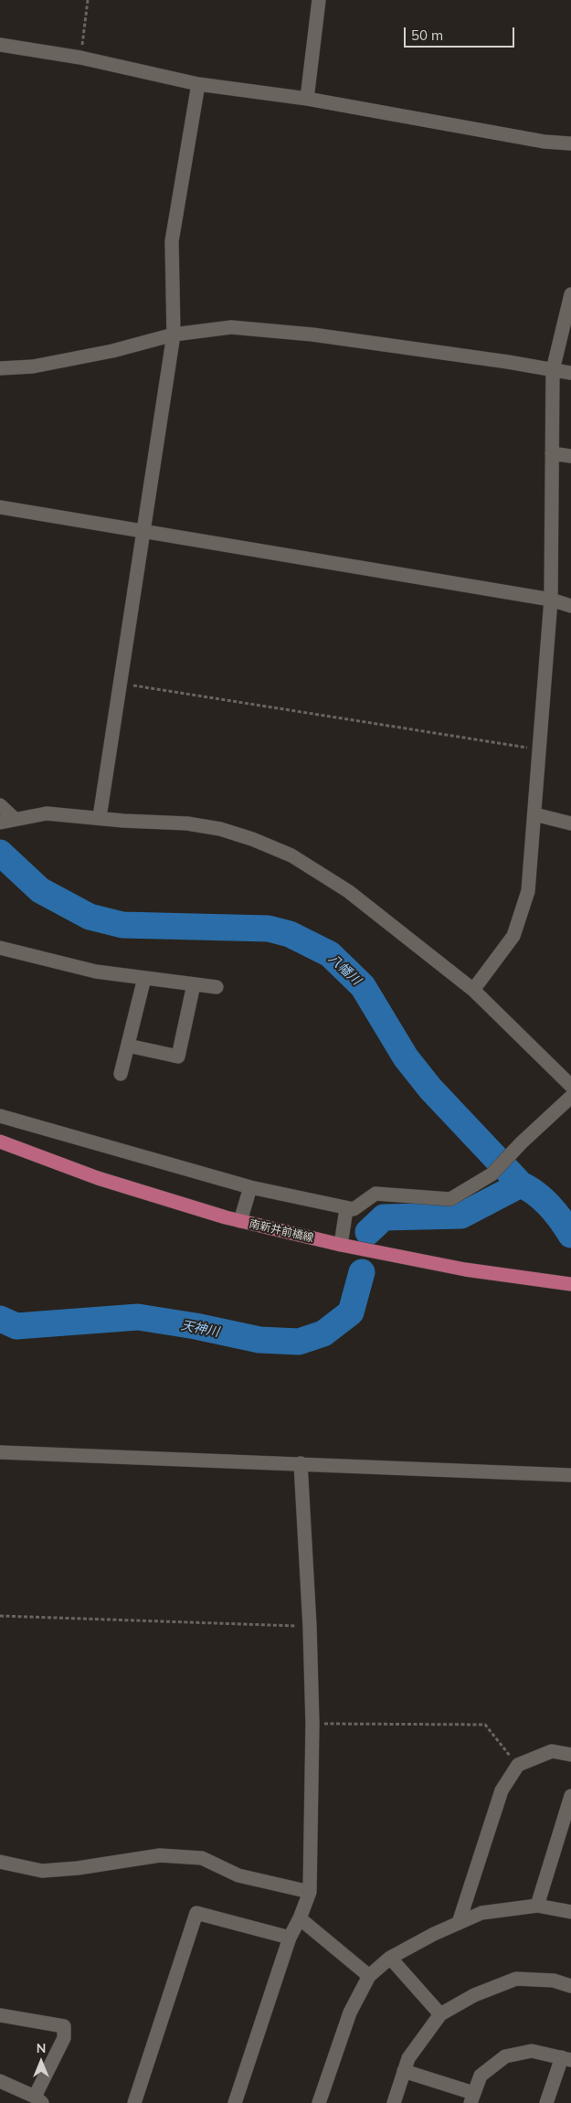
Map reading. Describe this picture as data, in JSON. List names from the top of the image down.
{
  "streets": {
    "main road": ["南新井前橋線"]
  },
  "water": ["八幡川", "天神川"],
  "scale_bar": "50 m",
  "north": "top"
}
